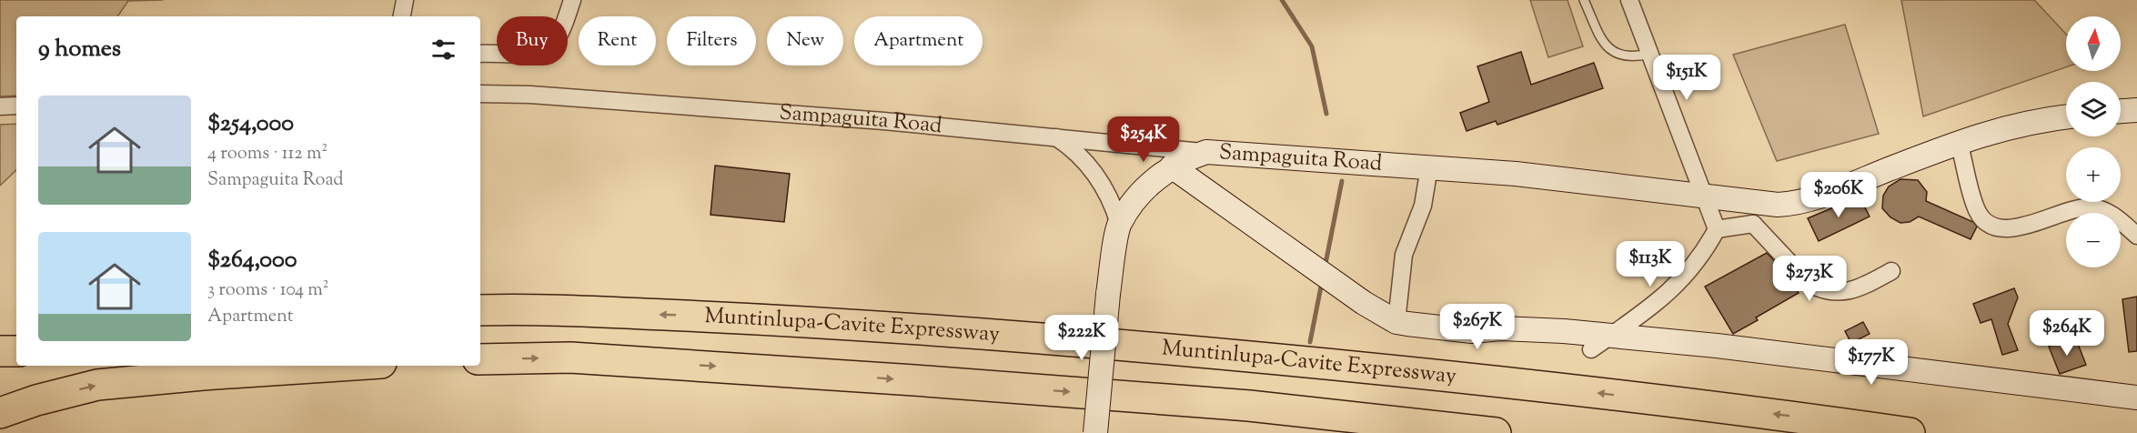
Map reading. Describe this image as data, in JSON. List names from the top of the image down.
{
  "streets": {
    "highway": ["Muntinlupa-Cavite Expressway"],
    "street": ["Sampaguita Road"]
  },
  "north": "top",
  "page": {
    "map_buttons": ["+", "−"],
    "chip": [
      "Buy",
      "Rent",
      "Filters",
      "New",
      "Apartment"
    ],
    "heading": "9 homes",
    "price": [
      "$151K",
      "$254K",
      "$206K",
      "$113K",
      "$273K",
      "$267K",
      "$264K",
      "$222K",
      "$177K"
    ],
    "list": [
      {
        "name": "$254,000",
        "note": "4 rooms · 112 m² · Sampaguita Road"
      },
      {
        "name": "$264,000",
        "note": "3 rooms · 104 m² · Apartment"
      }
    ]
  }
}
